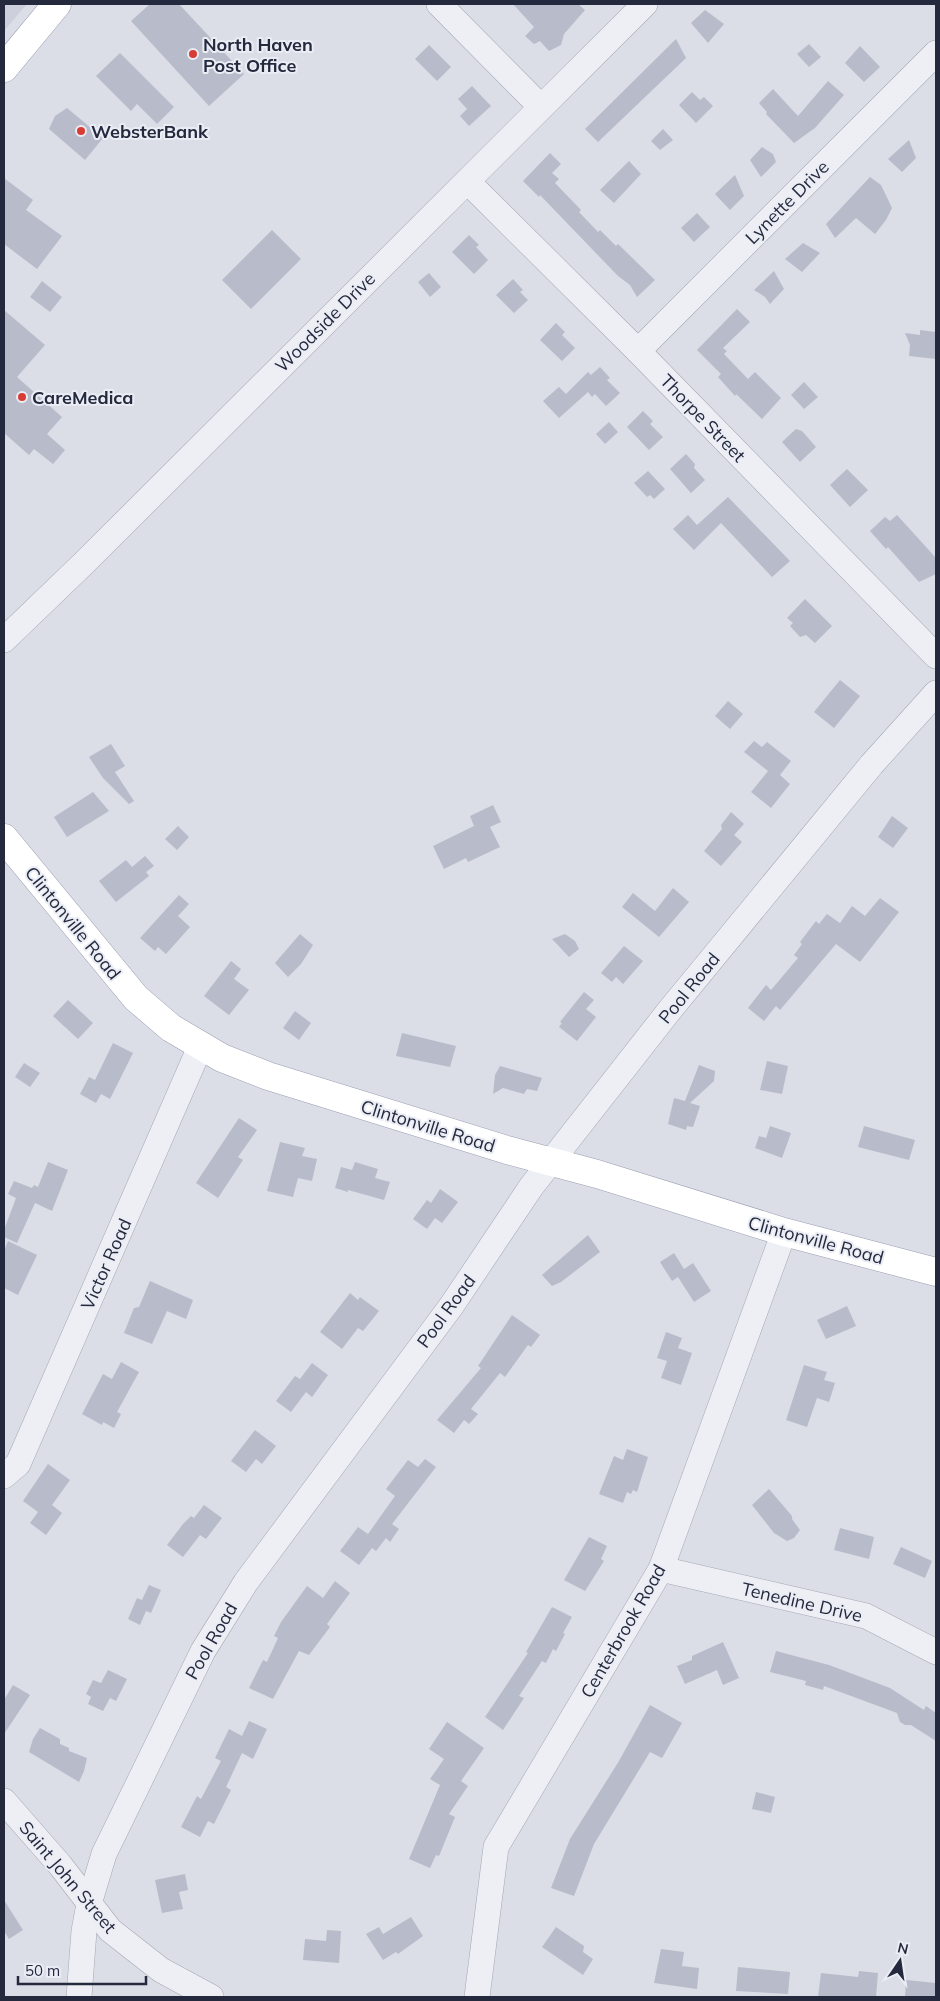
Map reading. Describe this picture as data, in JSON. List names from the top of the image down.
{
  "streets": {
    "main road": ["Clintonville Road"],
    "street": [
      "Lynette Drive",
      "Woodside Drive",
      "Thorpe Street",
      "Pool Road",
      "Victor Road",
      "Tenedine Drive",
      "Centerbrook Road",
      "Saint John Street"
    ]
  },
  "crossings": [
    ["Lynette Drive", "Thorpe Street"],
    ["Woodside Drive", "Thorpe Street"],
    ["Clintonville Road", "Pool Road"],
    ["Clintonville Road", "Victor Road"],
    ["Clintonville Road", "Centerbrook Road"],
    ["Pool Road", "Saint John Street"],
    ["Tenedine Drive", "Centerbrook Road"]
  ],
  "places": ["North Haven Post Office", "WebsterBank", "CareMedica"],
  "scale_bar": "50 m",
  "north": "top"
}
